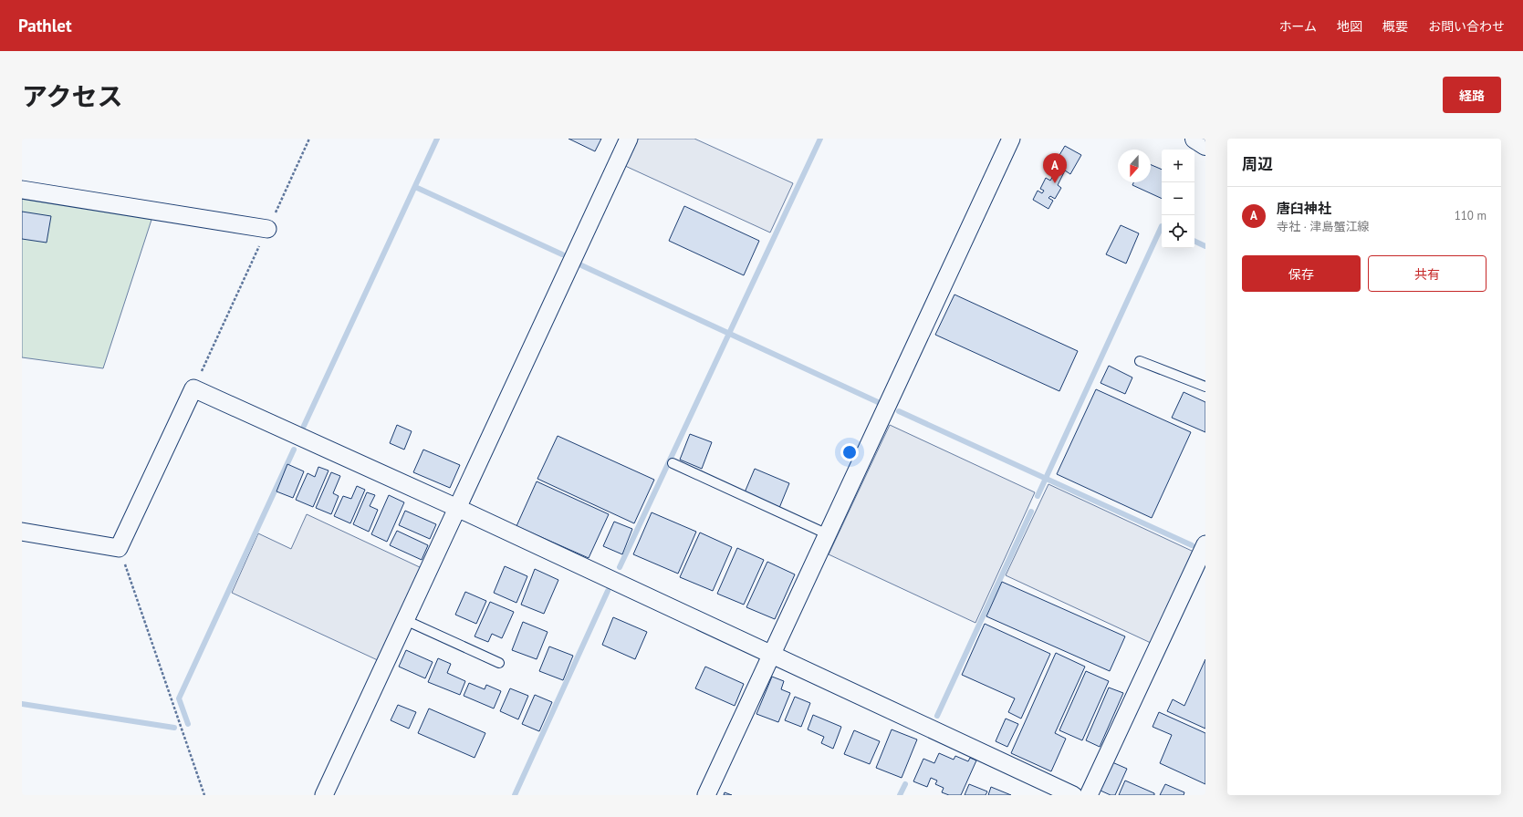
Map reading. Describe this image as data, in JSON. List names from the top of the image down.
{
  "north": "bottom",
  "page": {
    "header": "Pathlet",
    "nav": [
      "ホーム",
      "地図",
      "概要",
      "お問い合わせ"
    ],
    "title": "アクセス",
    "buttons": [
      "経路",
      ["保存", "共有"]
    ],
    "heading": "周辺",
    "map_buttons": ["+", "−"],
    "pins": "A",
    "list": [
      {
        "mark": "A",
        "name": "唐臼神社",
        "note": "寺社 · 津島蟹江線",
        "value": "110 m"
      }
    ]
  }
}
